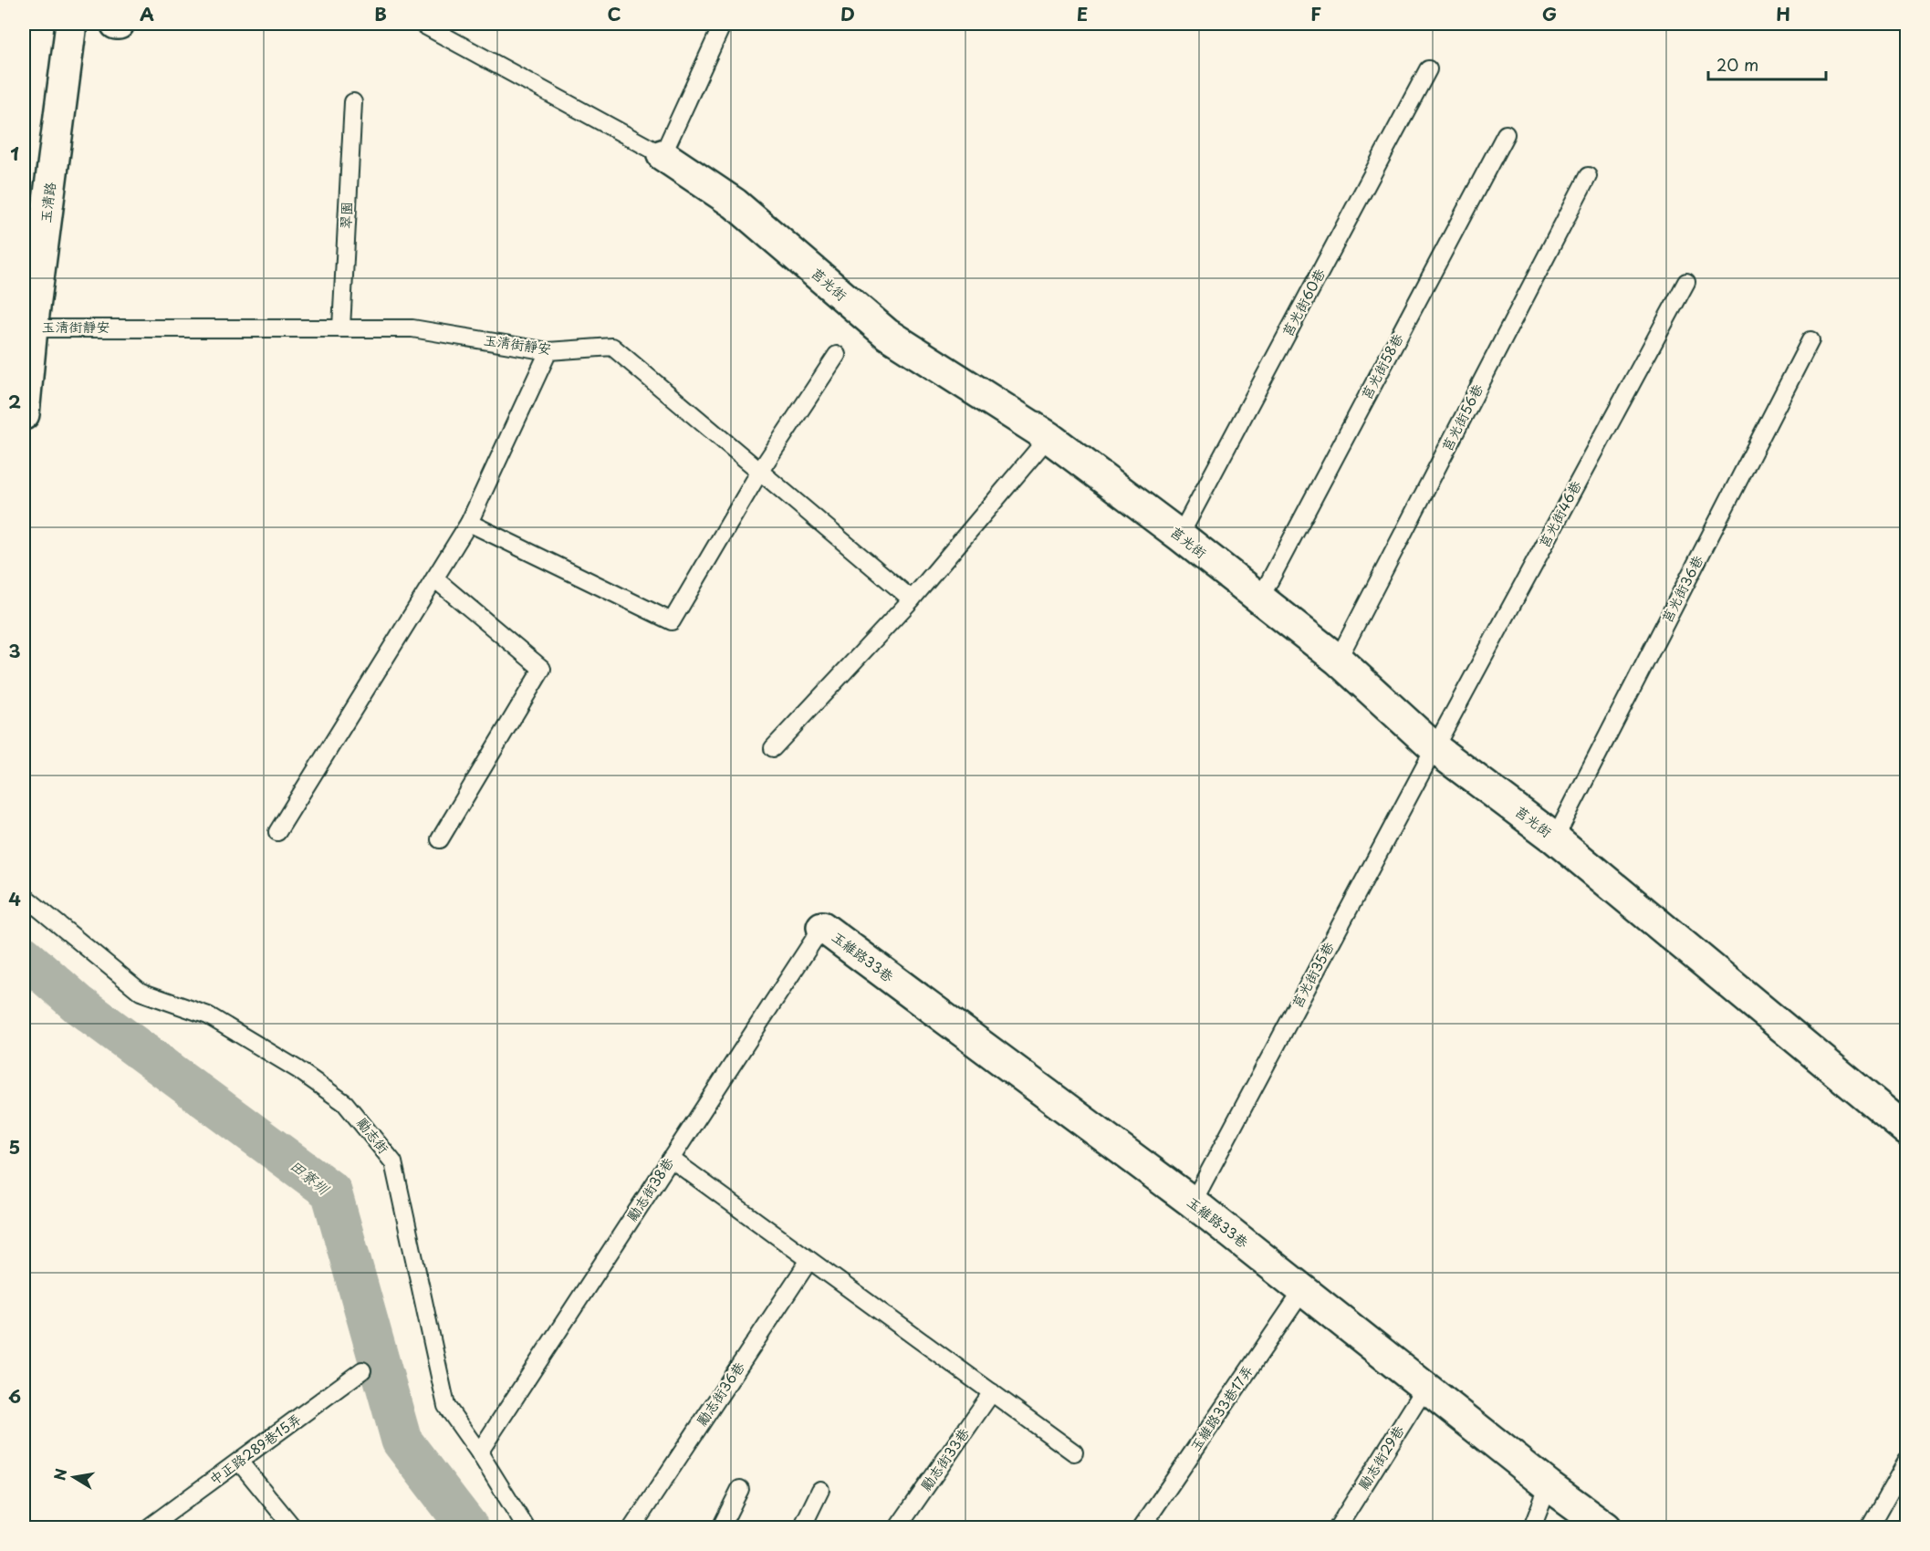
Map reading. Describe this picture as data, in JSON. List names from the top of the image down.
{
  "streets": {
    "street": ["玉清路", "莒光街", "玉維路33巷"],
    "lane": [
      "翠園",
      "莒光街60巷",
      "玉清街靜安",
      "莒光街58巷",
      "莒光街56巷",
      "莒光街46巷",
      "莒光街36巷",
      "莒光街35巷",
      "勵志街",
      "勵志街38巷",
      "勵志街36巷",
      "玉維路33巷17弄",
      "中正路289巷15弄",
      "勵志街29巷",
      "勵志街33巷"
    ]
  },
  "crossings": [
    ["玉清路", "玉清街靜安"],
    ["翠園", "玉清街靜安"],
    ["莒光街", "莒光街60巷"],
    ["莒光街", "莒光街58巷"],
    ["莒光街", "莒光街56巷"],
    ["莒光街", "莒光街46巷"],
    ["莒光街", "莒光街36巷"],
    ["莒光街", "莒光街35巷"],
    ["莒光街46巷", "莒光街35巷"],
    ["玉維路33巷", "莒光街35巷"],
    ["玉維路33巷", "勵志街38巷"],
    ["玉維路33巷", "玉維路33巷17弄"],
    ["玉維路33巷", "勵志街29巷"],
    ["勵志街", "勵志街38巷"]
  ],
  "water": ["田寮圳"],
  "scale_bar": "20 m",
  "north": "left",
  "grid": {
    "columns": [
      "A",
      "B",
      "C",
      "D",
      "E",
      "F",
      "G",
      "H"
    ],
    "rows": [
      "1",
      "2",
      "3",
      "4",
      "5",
      "6"
    ]
  }
}
